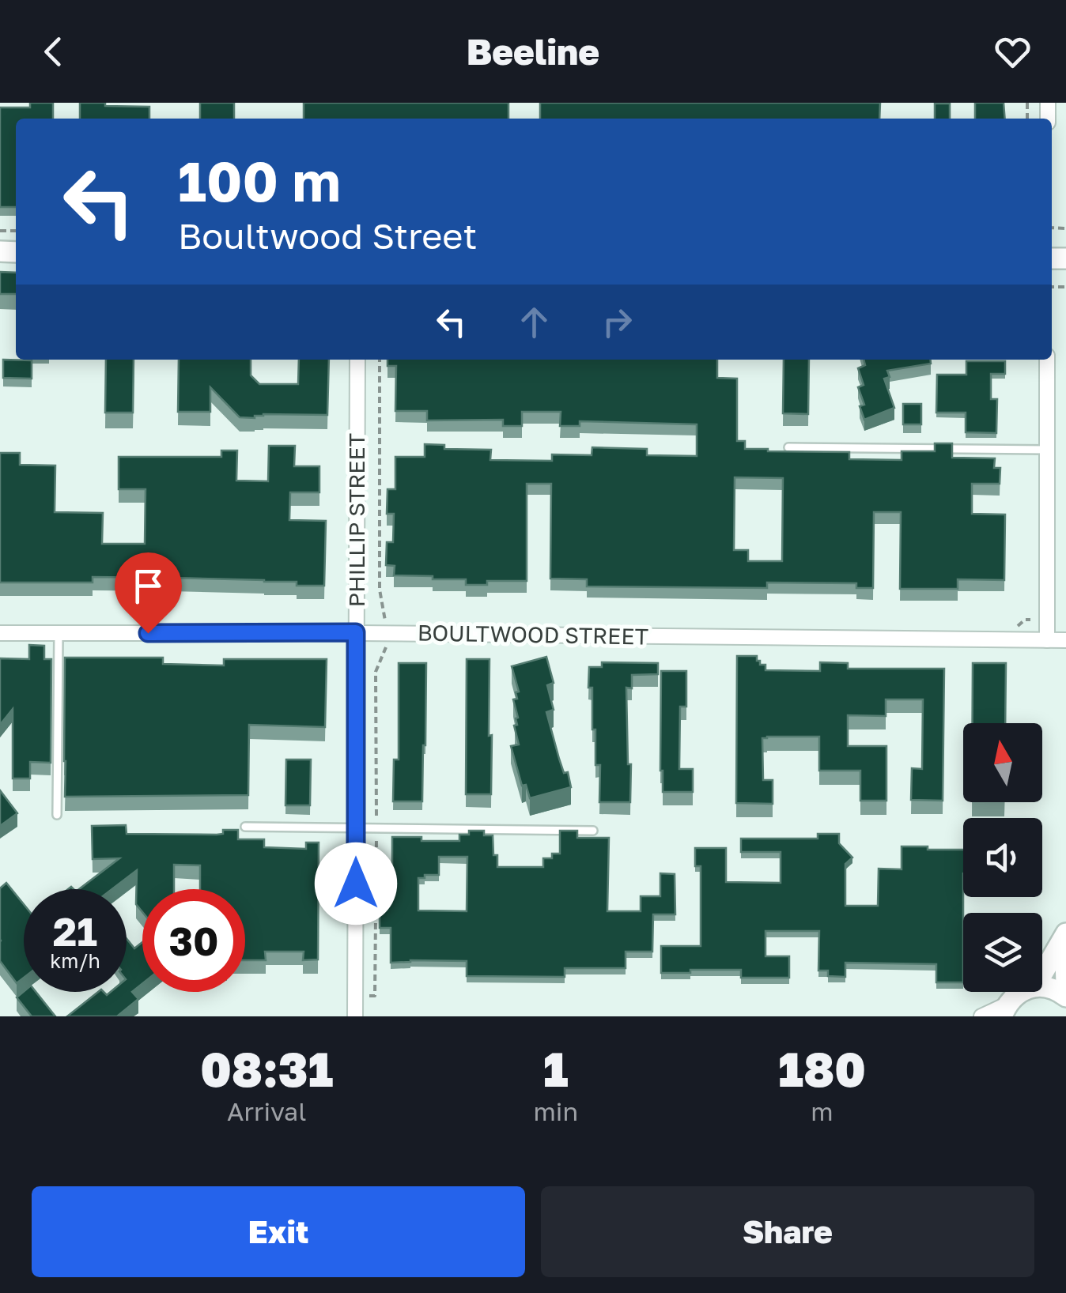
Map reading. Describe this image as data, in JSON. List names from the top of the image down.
{
  "streets": {
    "street": ["PHILLIP STREET", "BOULTWOOD STREET"]
  },
  "crossings": [
    ["PHILLIP STREET", "BOULTWOOD STREET"]
  ],
  "north": "top",
  "page": {
    "header": "Beeline",
    "turn": ["100 m", "Boultwood Street"],
    "speed": "21 km/h",
    "limit": "30",
    "eta": [
      "08:31",
      "Arrival",
      "1",
      "min",
      "180",
      "m"
    ],
    "buttons": ["Exit", "Share"]
  }
}
